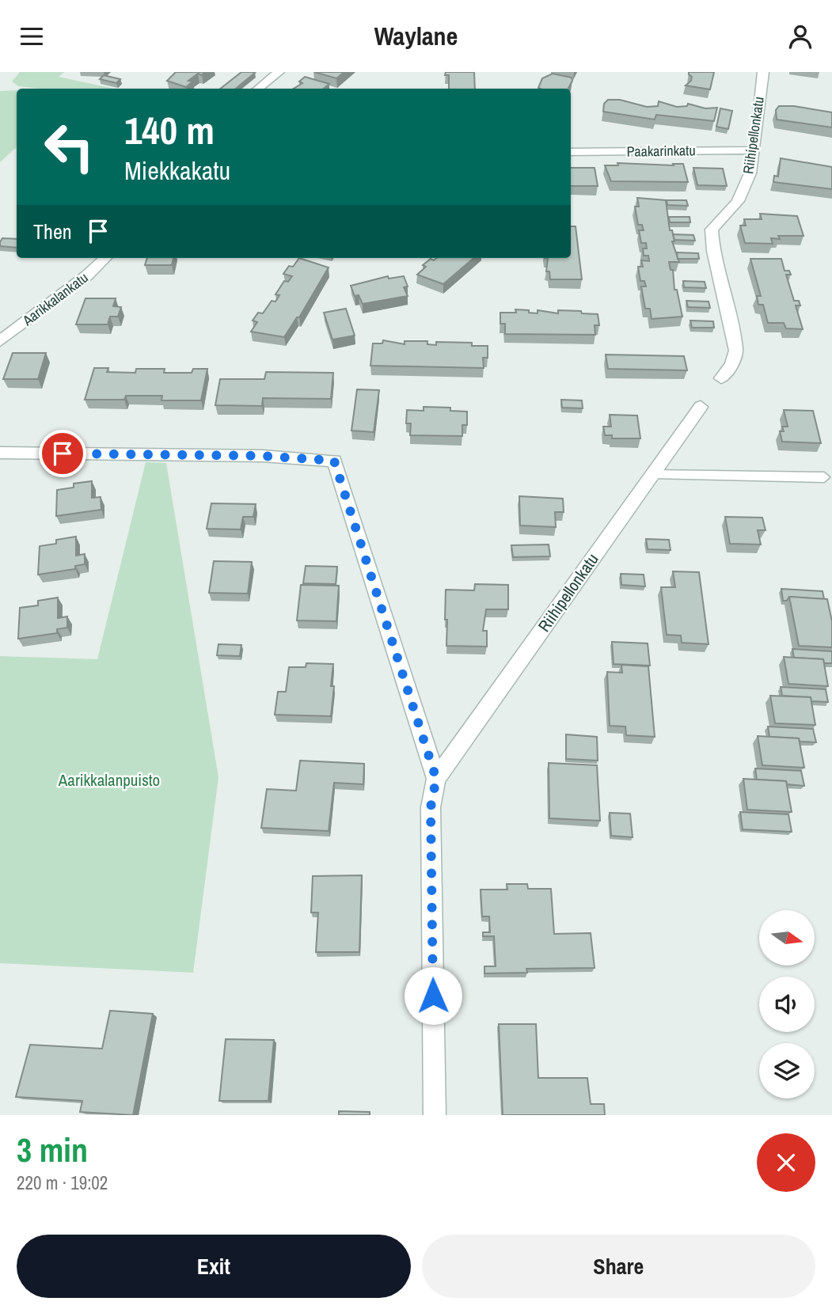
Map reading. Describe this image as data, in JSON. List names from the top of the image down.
{
  "streets": {
    "street": ["Riihipellonkatu", "Paakarinkatu", "Aarikkalankatu"]
  },
  "crossings": [
    ["Riihipellonkatu", "Paakarinkatu"]
  ],
  "parks": ["Aarikkalanpuisto"],
  "north": "right",
  "page": {
    "header": "Waylane",
    "turn": ["140 m", "Miekkakatu"],
    "then": "Then",
    "heading": ["3 min", "220 m · 19:02"],
    "buttons": ["Exit", "Share"]
  }
}
